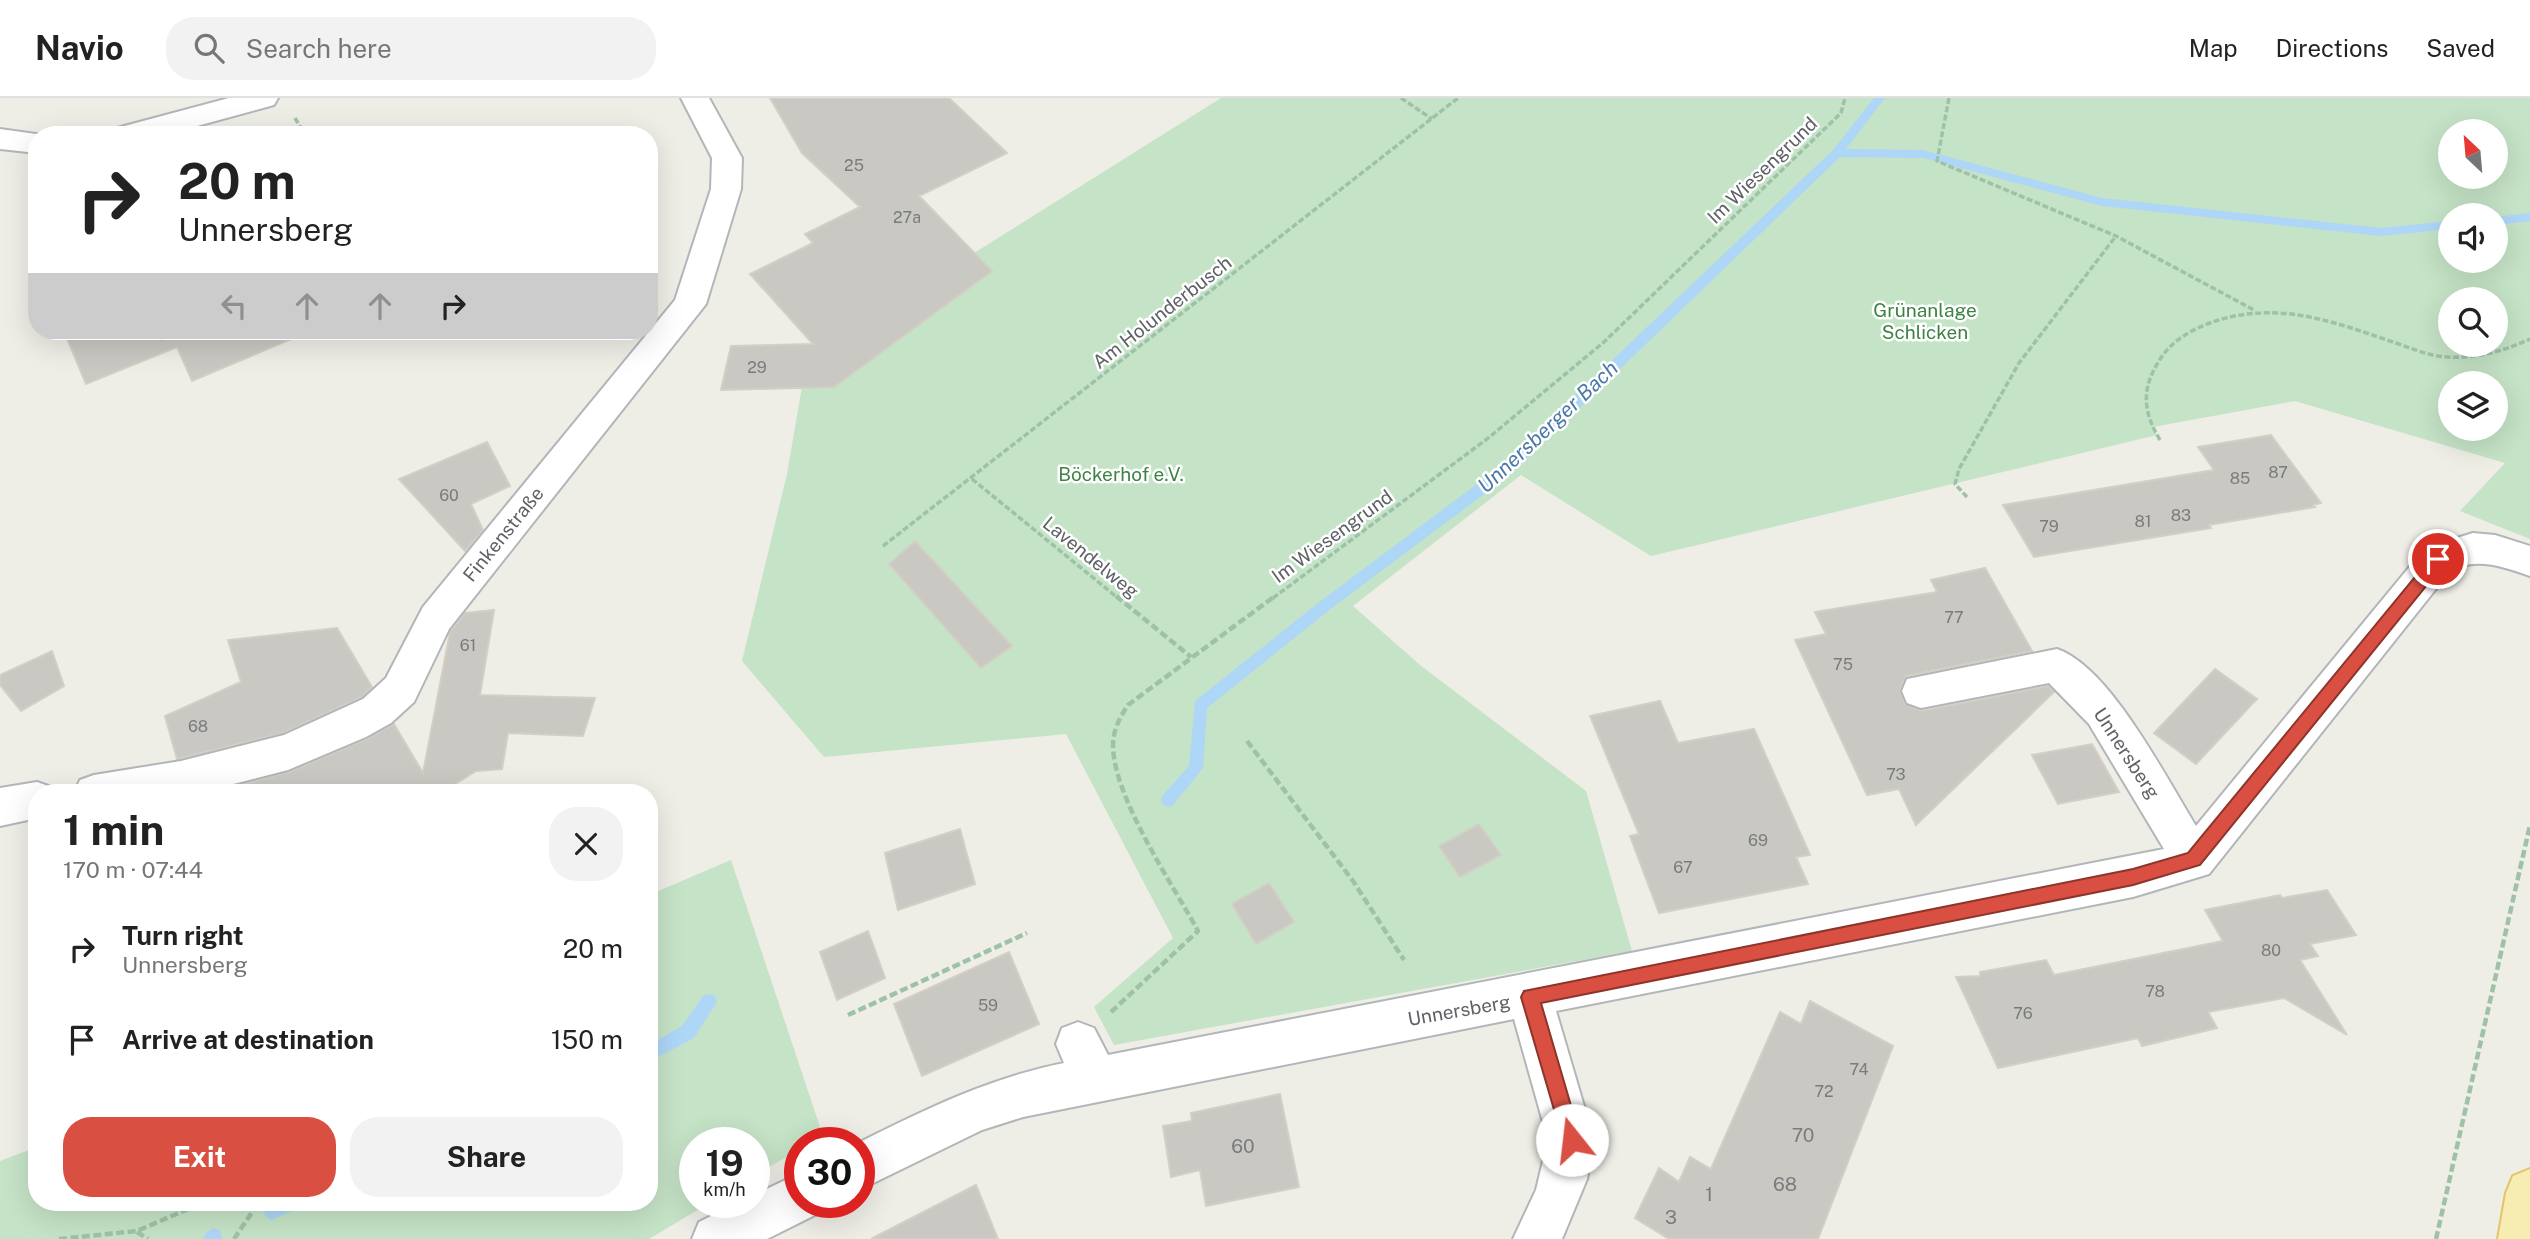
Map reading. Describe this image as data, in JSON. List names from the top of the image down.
{
  "streets": {
    "street": ["Finkenstraße", "Unnersberg"],
    "path": ["Im Wiesengrund", "Am Holunderbusch", "Lavendelweg"]
  },
  "crossings": [
    ["Im Wiesengrund", "Lavendelweg"],
    ["Im Wiesengrund", "Unnersberg"],
    ["Am Holunderbusch", "Lavendelweg"]
  ],
  "water": ["Unnersberger Bach"],
  "parks": ["Grünanlage Schlicken", "Böckerhof e.V."],
  "house_numbers": [
    "25",
    "27a",
    "29",
    "87",
    "85",
    "60",
    "83",
    "81",
    "79",
    "77",
    "61",
    "75",
    "68",
    "73",
    "69",
    "67",
    "80",
    "78",
    "59",
    "76",
    "74",
    "72",
    "70",
    "60",
    "68",
    "1",
    "3"
  ],
  "north": "top left",
  "page": {
    "header": "Navio",
    "search": "Search here",
    "nav": ["Map", "Directions", "Saved"],
    "turn": ["20 m", "Unnersberg"],
    "heading": ["1 min", "170 m · 07:44"],
    "list": [
      {
        "name": "Turn right",
        "note": "Unnersberg",
        "value": "20 m"
      },
      {
        "name": "Arrive at destination",
        "value": "150 m"
      }
    ],
    "buttons": ["Exit", "Share"],
    "speed": "19 km/h",
    "limit": "30"
  }
}
